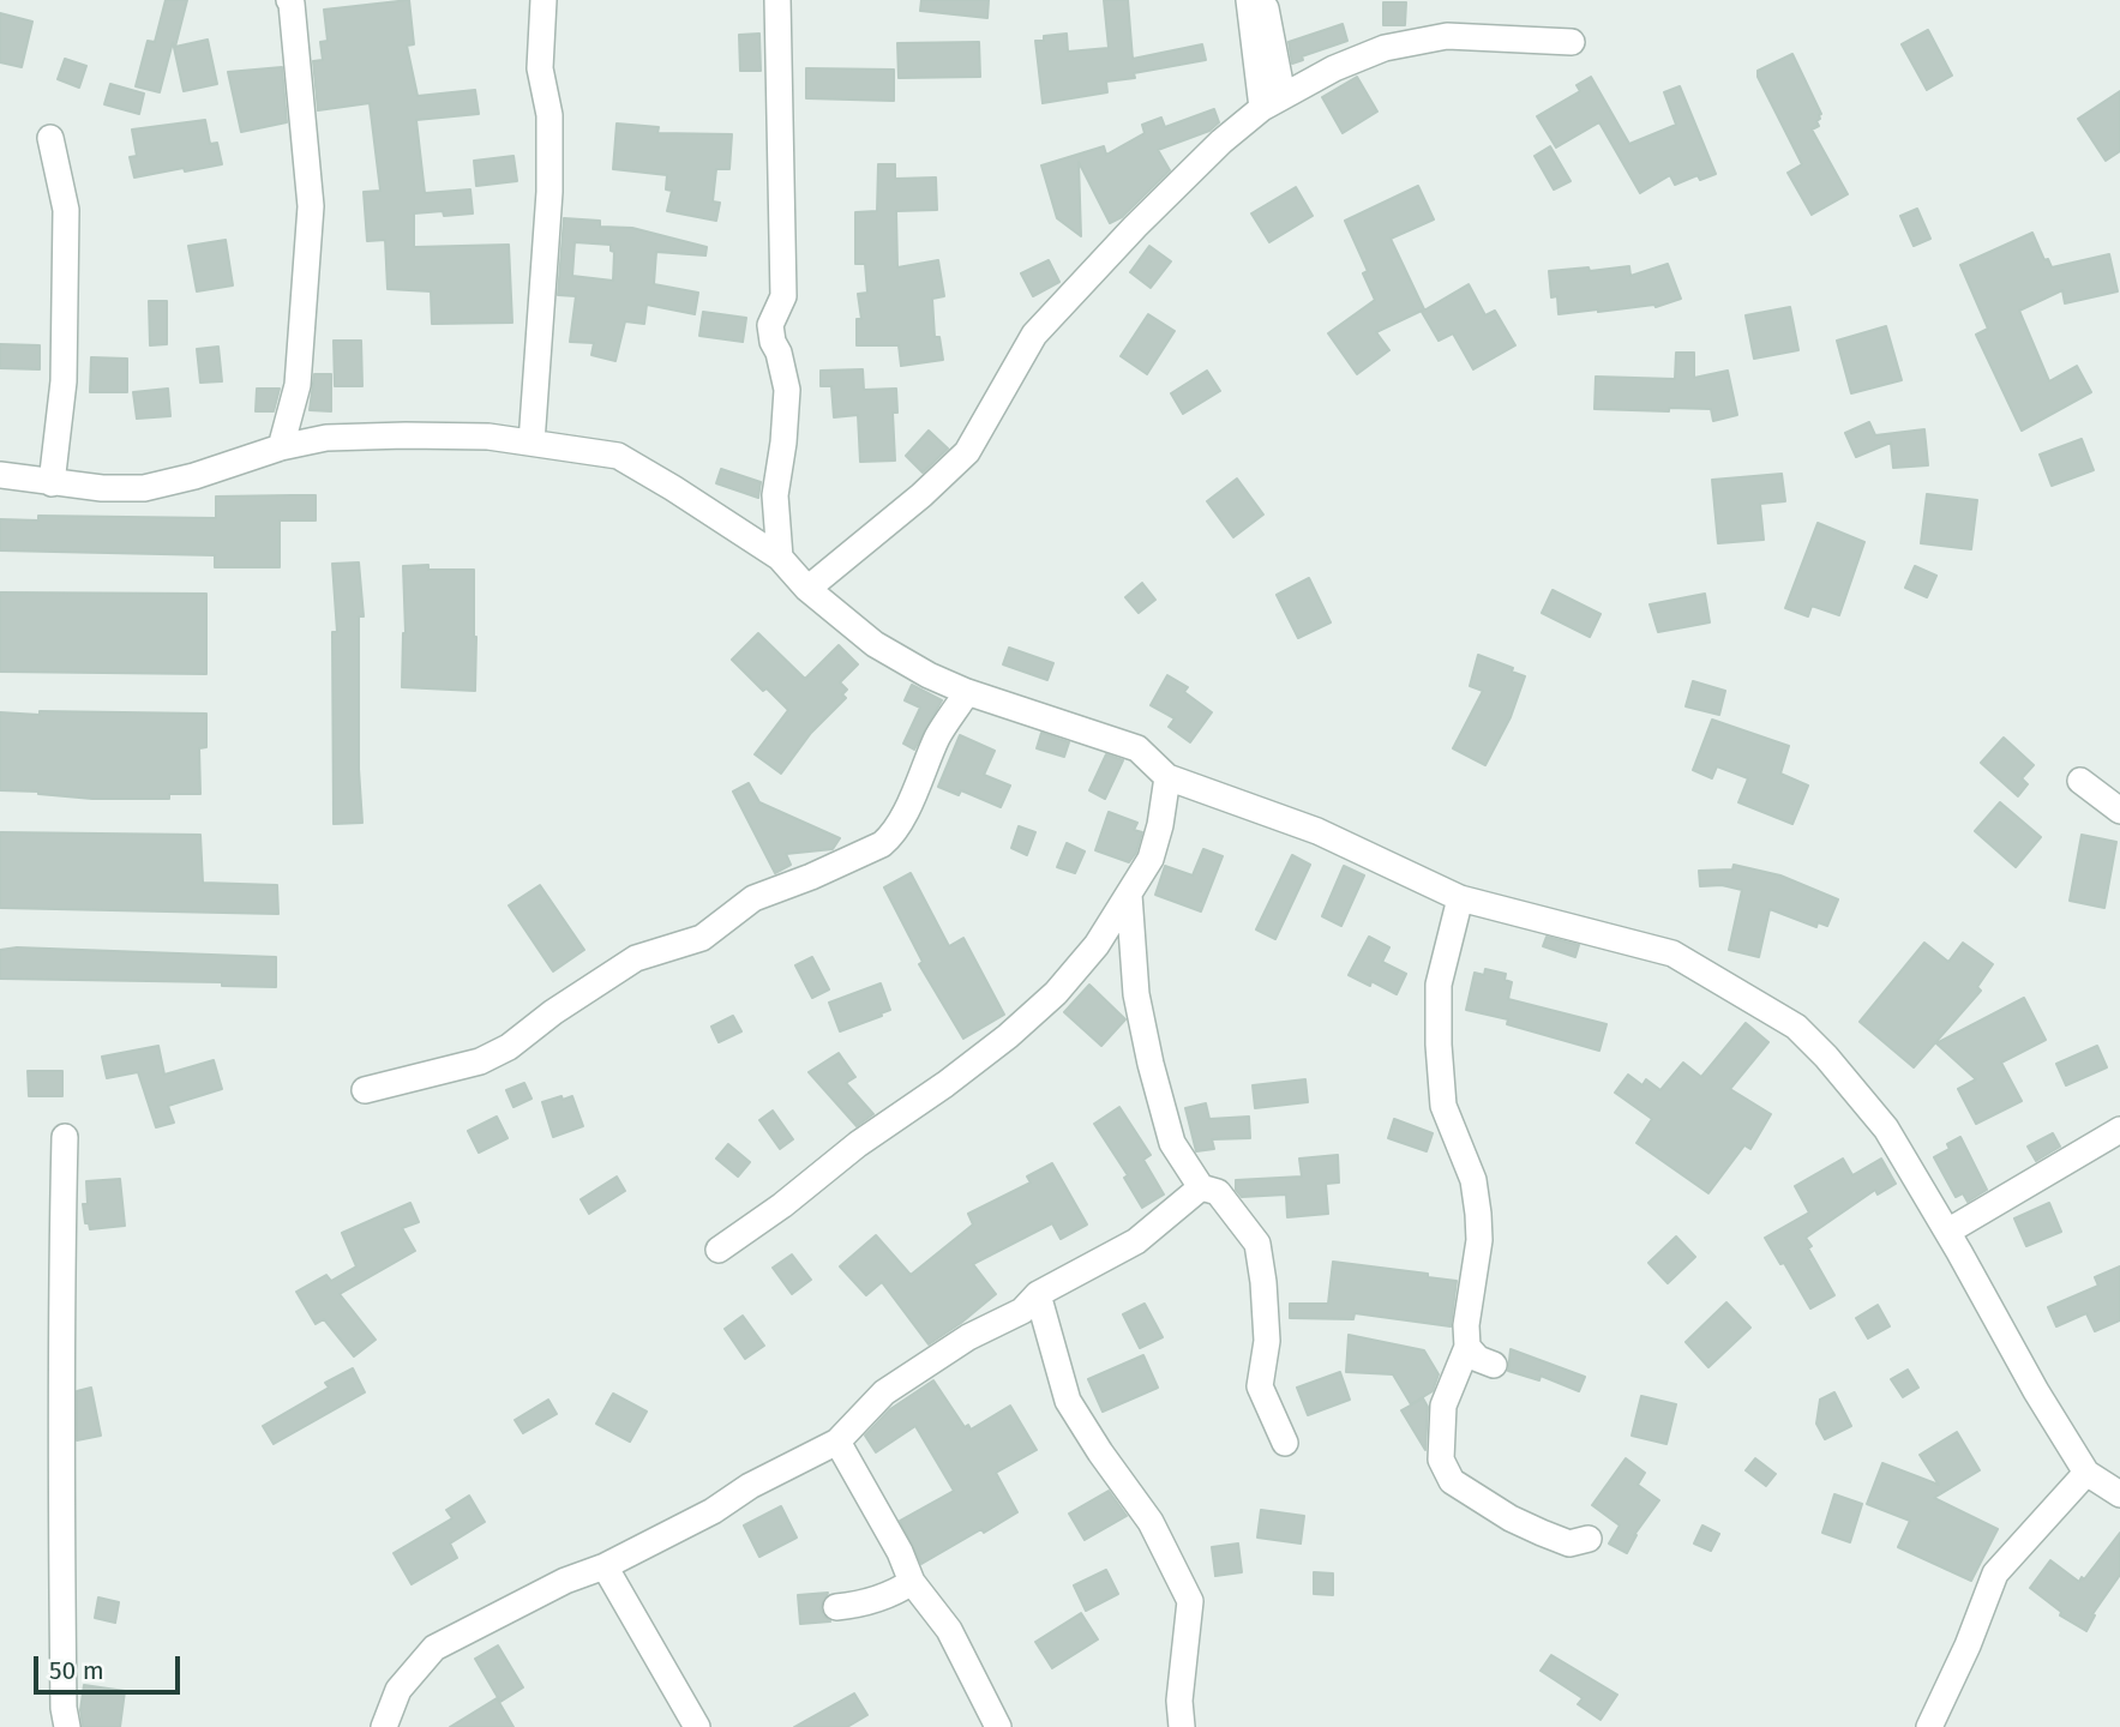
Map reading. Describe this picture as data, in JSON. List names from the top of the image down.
{
  "scale_bar": "50 m"
}
